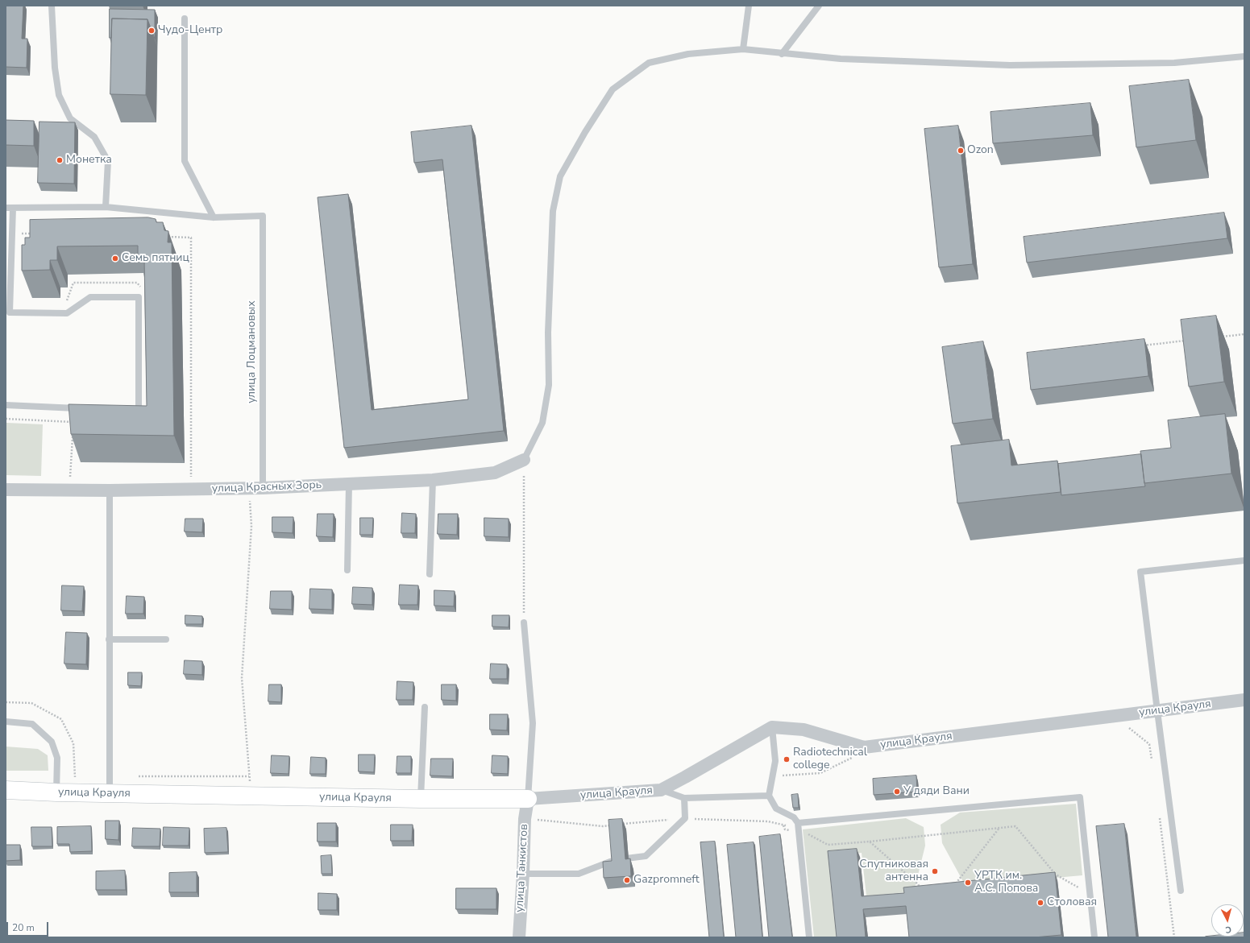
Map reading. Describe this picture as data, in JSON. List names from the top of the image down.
{
  "streets": {
    "street": ["улица Красных Зорь", "улица Крауля", "улица Танкистов"],
    "lane": ["улица Лоцмановых"]
  },
  "crossings": [
    ["улица Лоцмановых", "улица Красных Зорь"],
    ["улица Крауля", "улица Танкистов"]
  ],
  "places": [
    "Чудо-Центр",
    "Ozon",
    "Монетка",
    "Семь пятниц",
    "Radiotechnical college",
    "У дяди Вани",
    "Спутниковая антенна",
    "Gazpromneft",
    "УРТК им. А.С. Попова",
    "Столовая"
  ],
  "scale_bar": "20 m",
  "north": "bottom"
}
